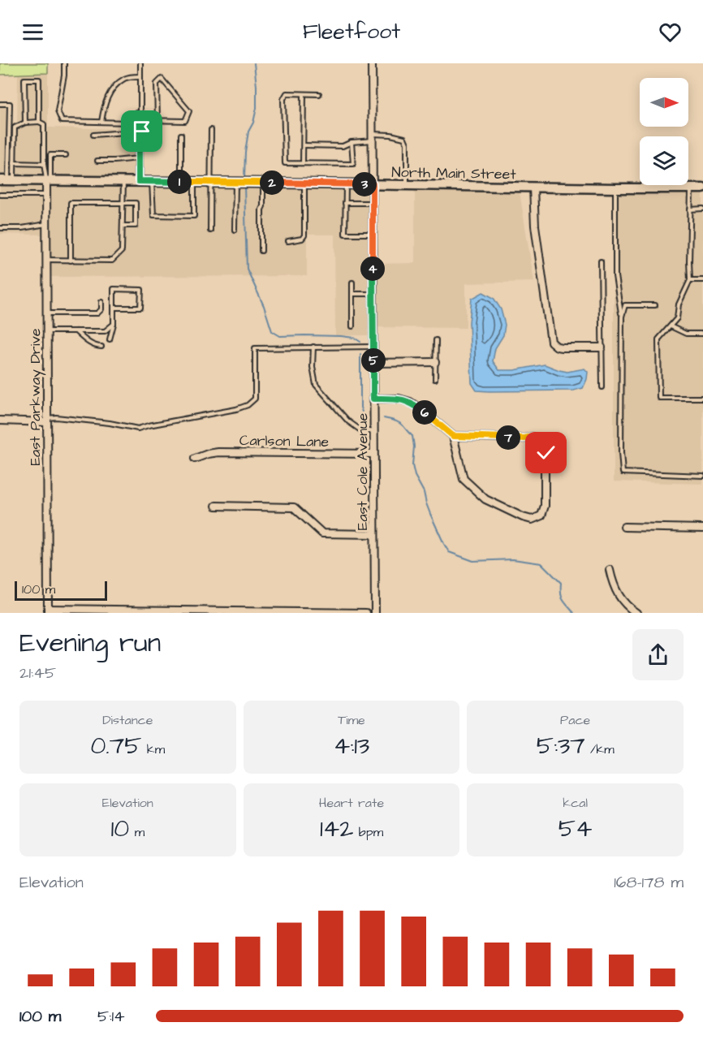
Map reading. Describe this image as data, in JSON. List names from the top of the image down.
{
  "streets": {
    "street": [
      "North Main Street",
      "East Parkway Drive",
      "Carlson Lane",
      "East Cole Avenue"
    ]
  },
  "crossings": [
    ["North Main Street", "East Parkway Drive"],
    ["North Main Street", "East Cole Avenue"],
    ["Carlson Lane", "East Cole Avenue"]
  ],
  "scale_bar": "100 m",
  "north": "right",
  "page": {
    "header": "Fleetfoot",
    "pins": [
      "1",
      "2",
      "3",
      "4",
      "5",
      "6",
      "7"
    ],
    "scale": "100 m",
    "heading": ["Evening run", "21:45"],
    "stats": [
      ["Distance", "0.75 km"],
      ["Time", "4:13"],
      ["Pace", "5:37 /km"],
      ["Elevation", "10 m"],
      ["Heart rate", "142 bpm"],
      ["kcal", "54"]
    ],
    "chart": ["Elevation", "168–178 m"],
    "list": [
      {
        "name": "100 m",
        "note": "5:14"
      }
    ]
  }
}
